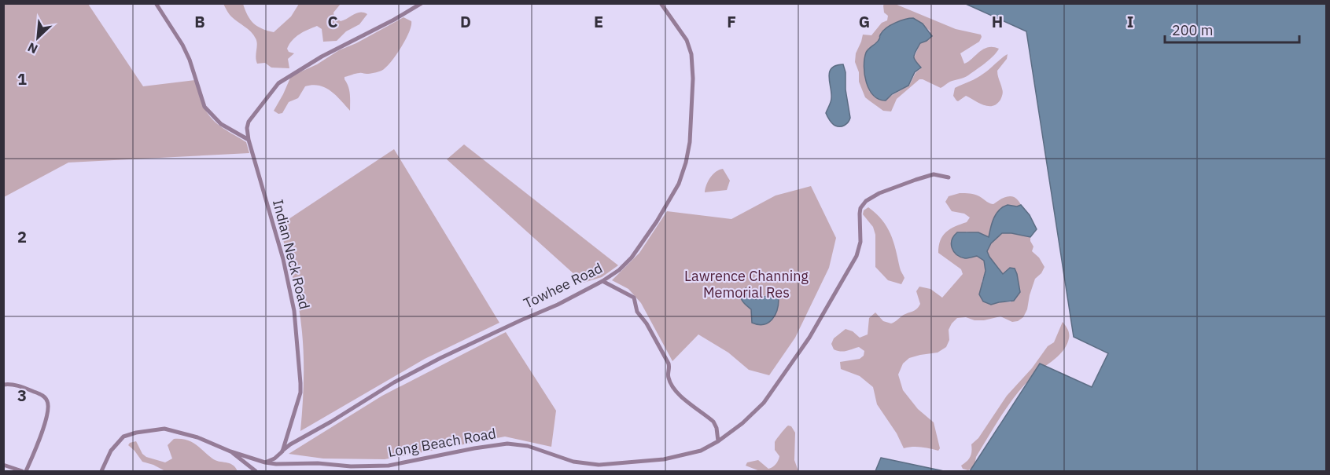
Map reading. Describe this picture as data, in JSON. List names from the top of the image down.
{
  "streets": {
    "street": ["Indian Neck Road", "Towhee Road", "Long Beach Road"]
  },
  "crossings": [
    ["Indian Neck Road", "Towhee Road"]
  ],
  "parks": ["Lawrence Channing Memorial Res"],
  "scale_bar": "200 m",
  "north": "bottom left",
  "grid": {
    "columns": [
      "B",
      "C",
      "D",
      "E",
      "F",
      "G",
      "H",
      "I"
    ],
    "rows": ["1", "2", "3"]
  }
}
